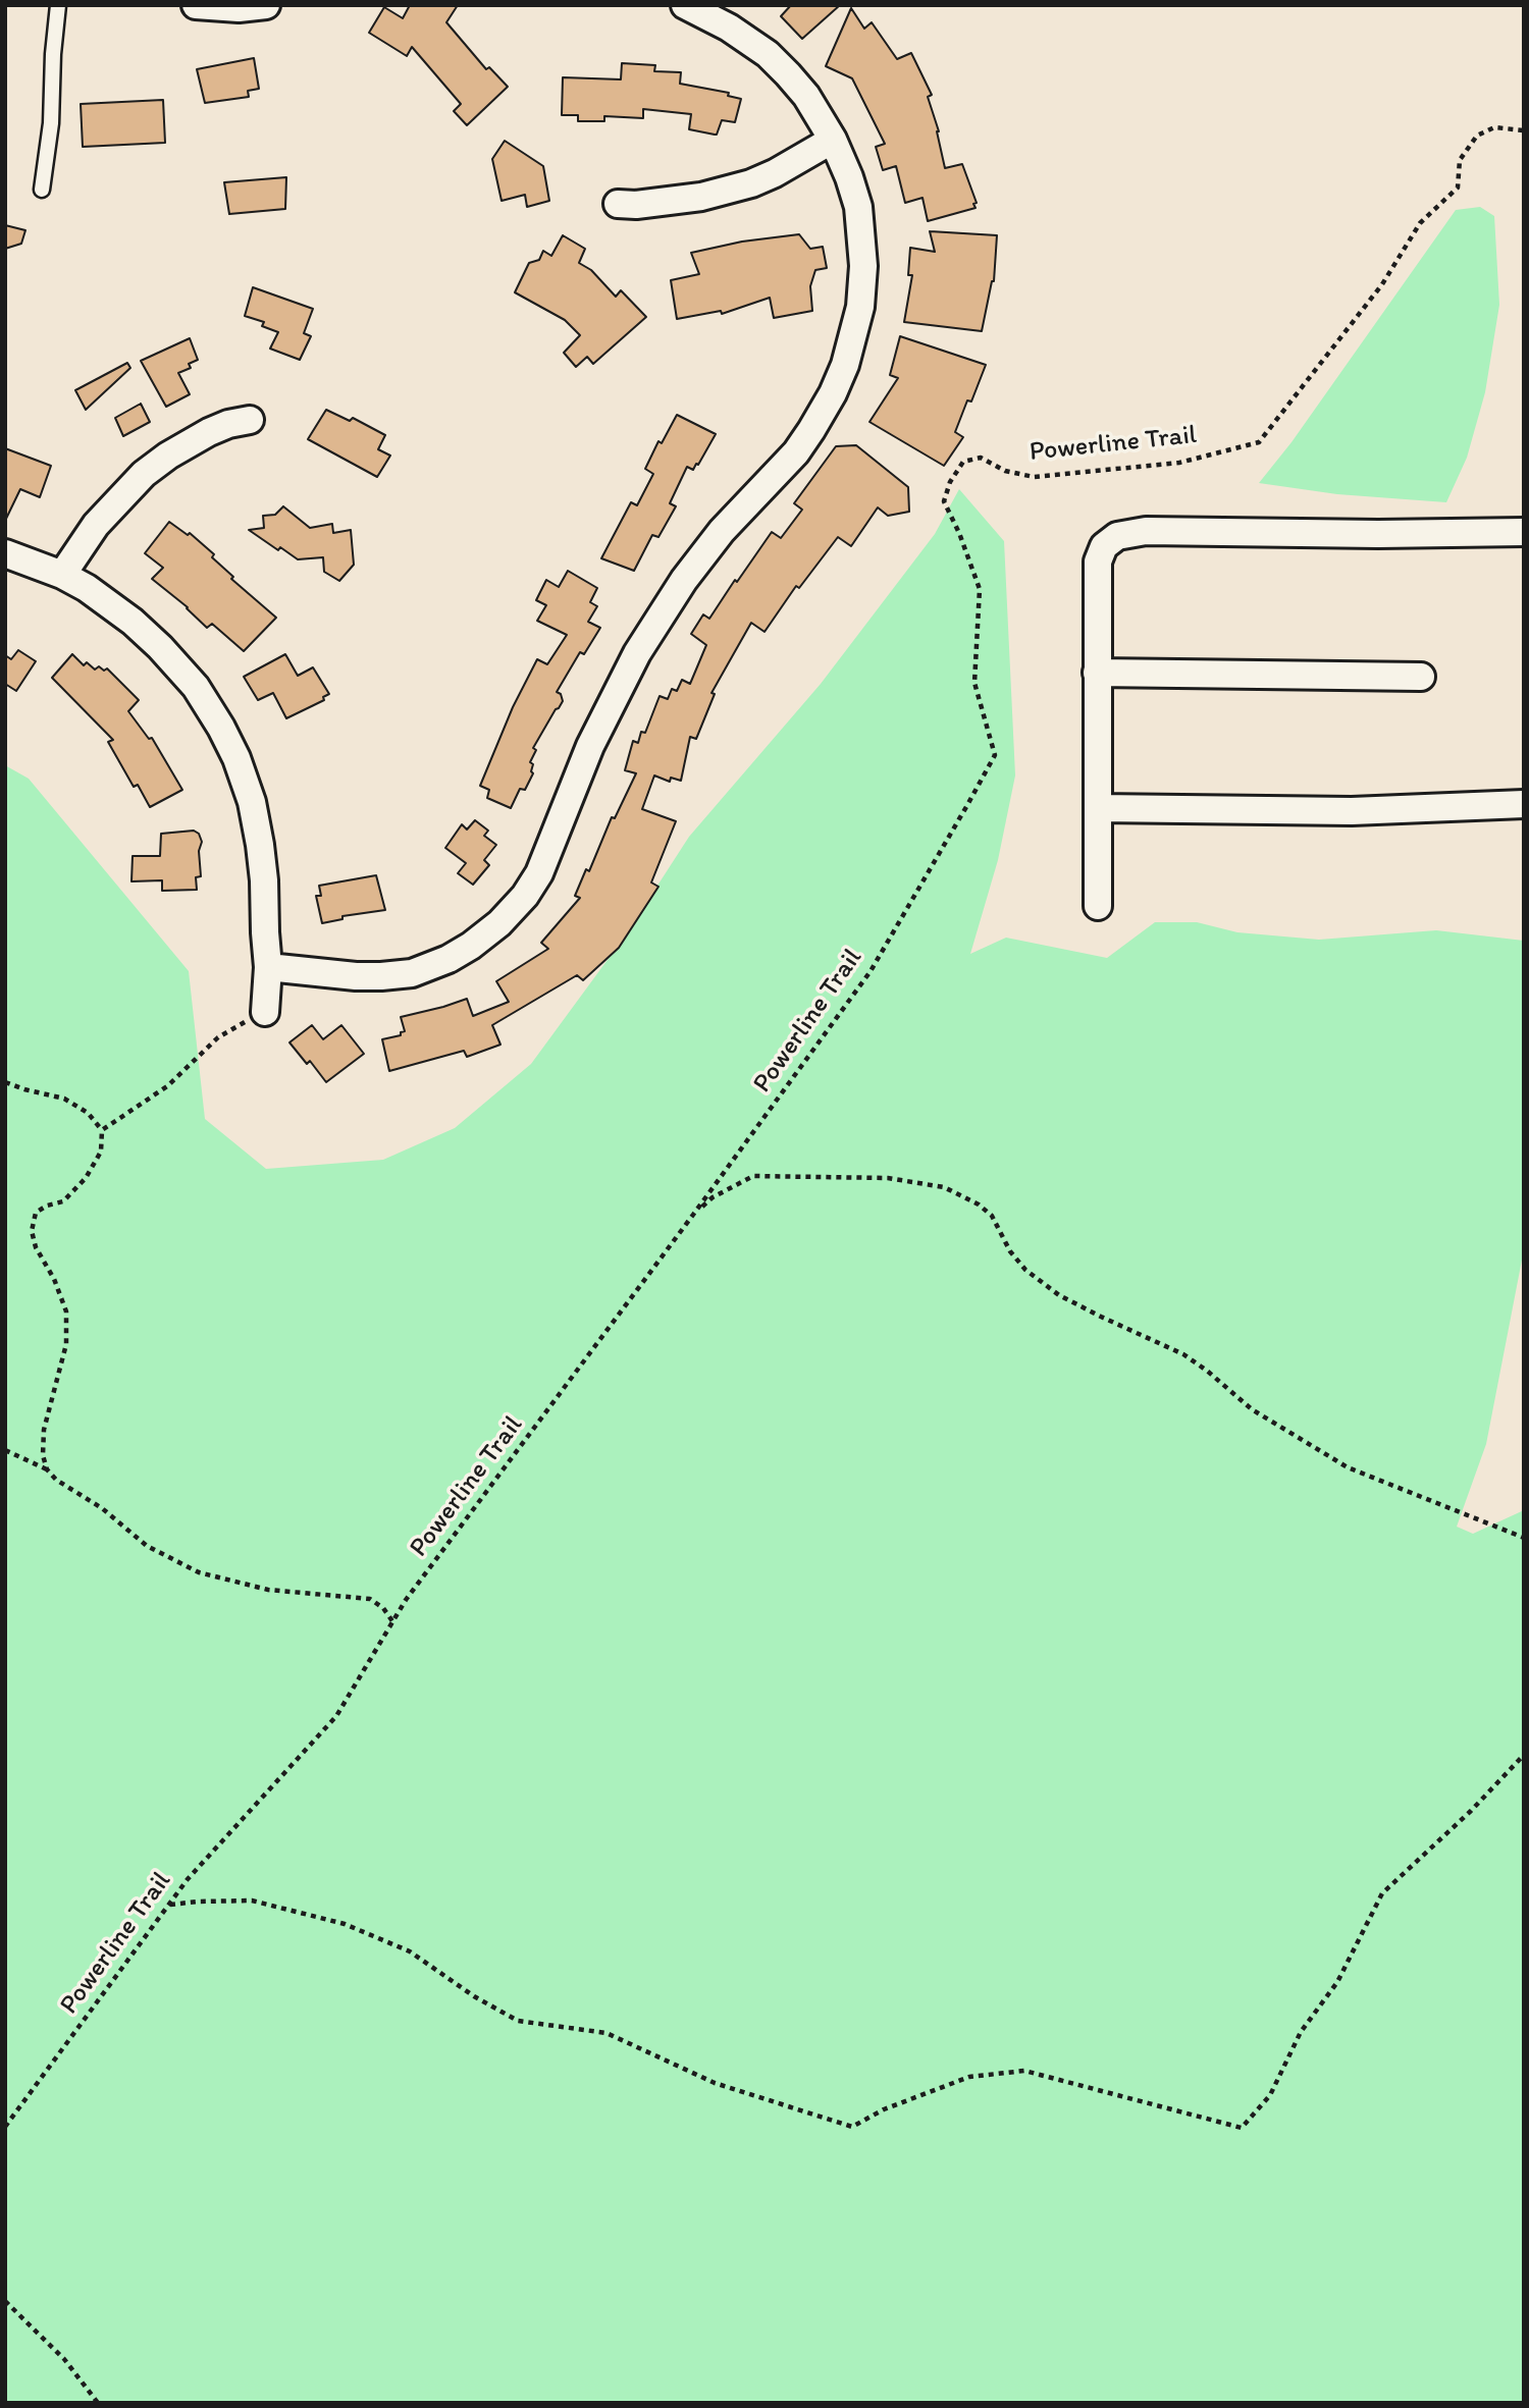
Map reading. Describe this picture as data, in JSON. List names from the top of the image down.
{
  "streets": {
    "path": ["Powerline Trail"]
  }
}
